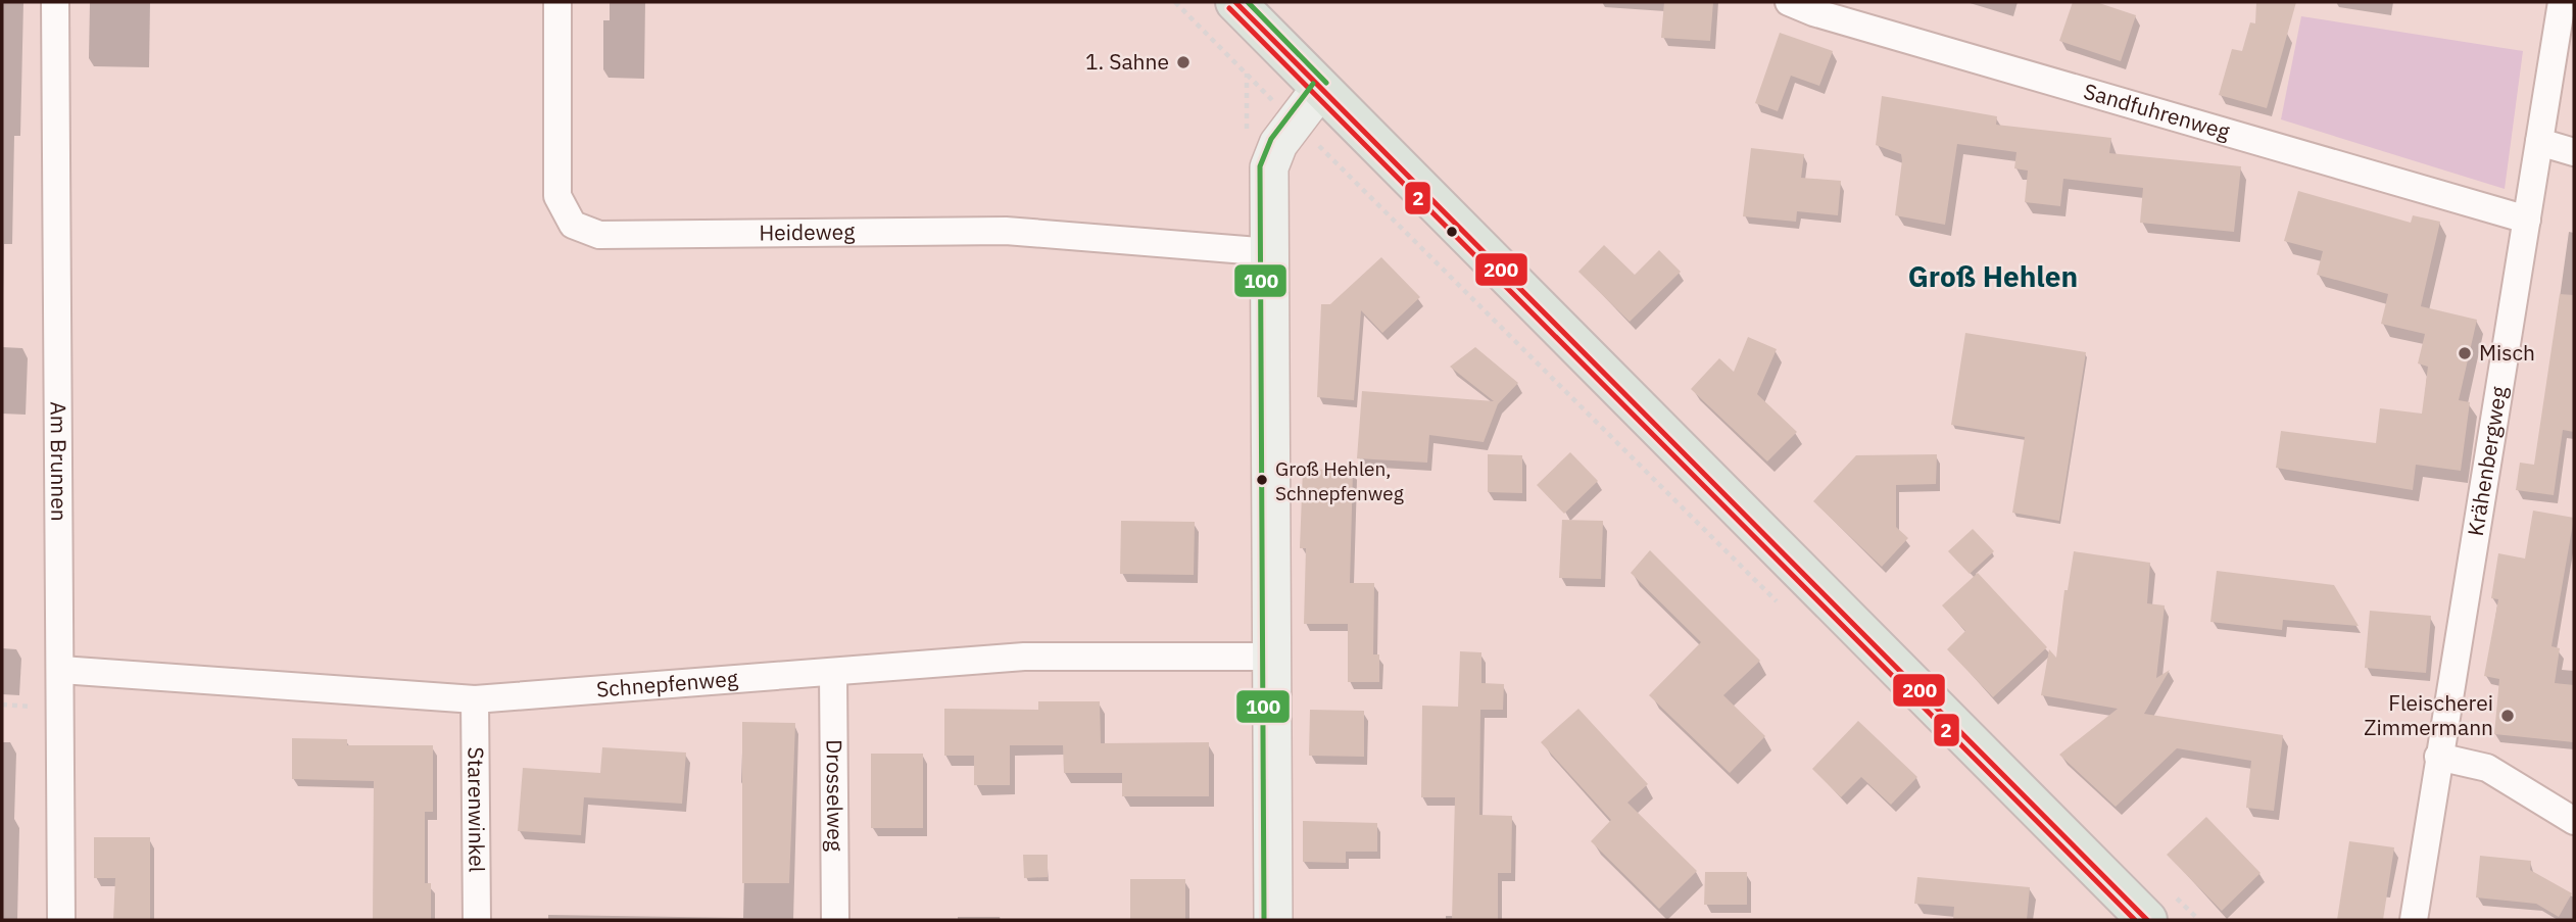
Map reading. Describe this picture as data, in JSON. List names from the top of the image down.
{
  "streets": {
    "street": [
      "Sandfuhrenweg",
      "Heideweg",
      "Am Brunnen",
      "Krähenbergweg",
      "Schnepfenweg",
      "Drosselweg",
      "Starenwinkel"
    ]
  },
  "crossings": [
    ["Sandfuhrenweg", "Krähenbergweg"],
    ["Am Brunnen", "Schnepfenweg"],
    ["Schnepfenweg", "Drosselweg"],
    ["Schnepfenweg", "Starenwinkel"]
  ],
  "districts": ["Groß Hehlen"],
  "places": [
    "1. Sahne",
    "Misch",
    "Groß Hehlen, Schnepfenweg",
    "Fleischerei Zimmermann"
  ],
  "lines": ["transit line 200", "transit line 100", "transit line 2"]
}
